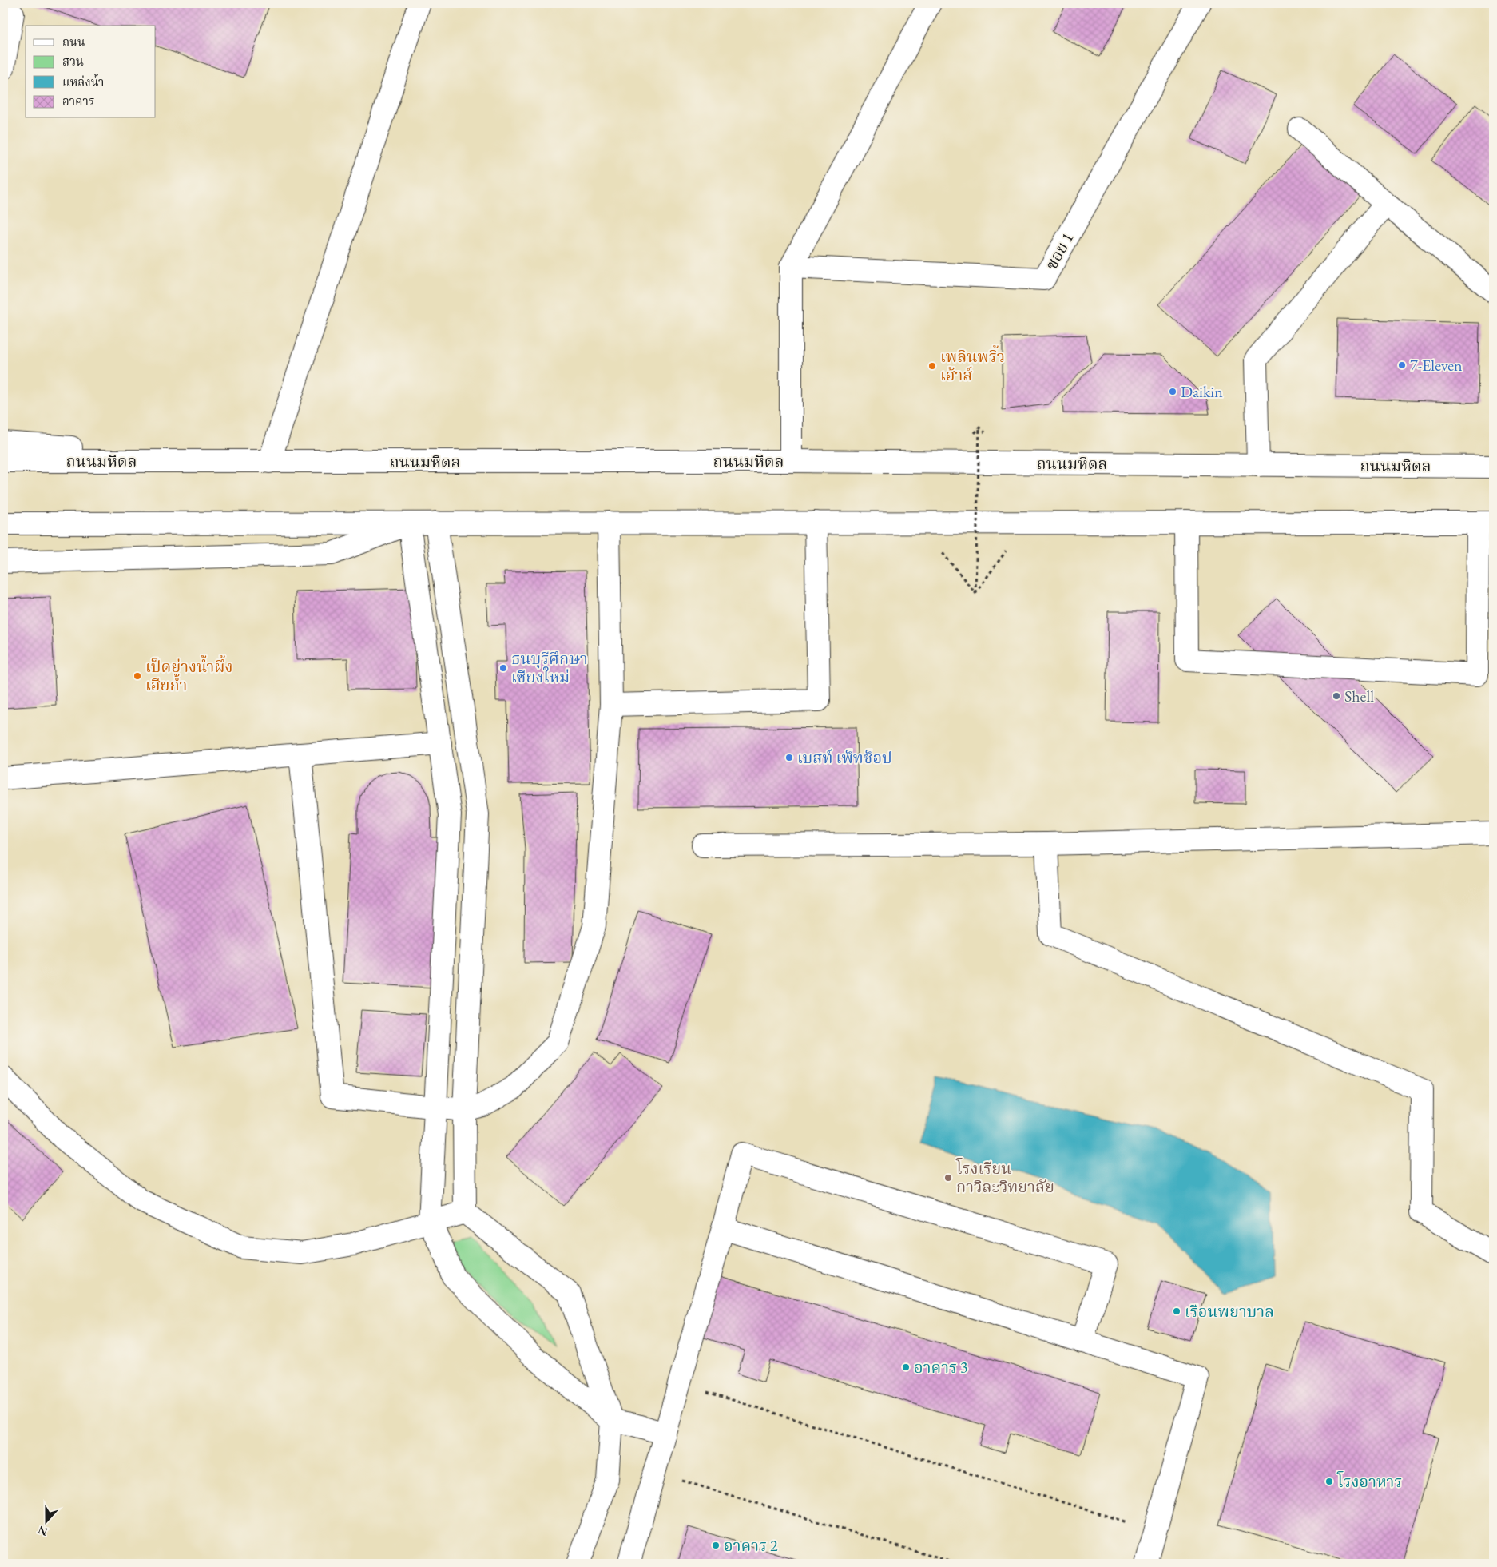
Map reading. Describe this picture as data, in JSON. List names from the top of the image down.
{
  "streets": {
    "street": ["ซอย 1", "ถนนมหิดล"]
  },
  "places": [
    "7-Eleven",
    "เพลินพริ้ว เฮ้าส์",
    "Daikin",
    "ธนบุรีศึกษา เชียงใหม่",
    "เป็ดย่างน้ำผึ้ง เฮียก้ำ",
    "Shell",
    "เบสท์ เพ็ทช็อป",
    "โรงเรียน กาวิละวิทยาลัย",
    "เรือนพยาบาล",
    "อาคาร 3",
    "โรงอาหาร",
    "อาคาร 2"
  ],
  "legend": [
    "ถนน",
    "สวน",
    "แหล่งน้ำ",
    "อาคาร"
  ],
  "north": "bottom"
}
